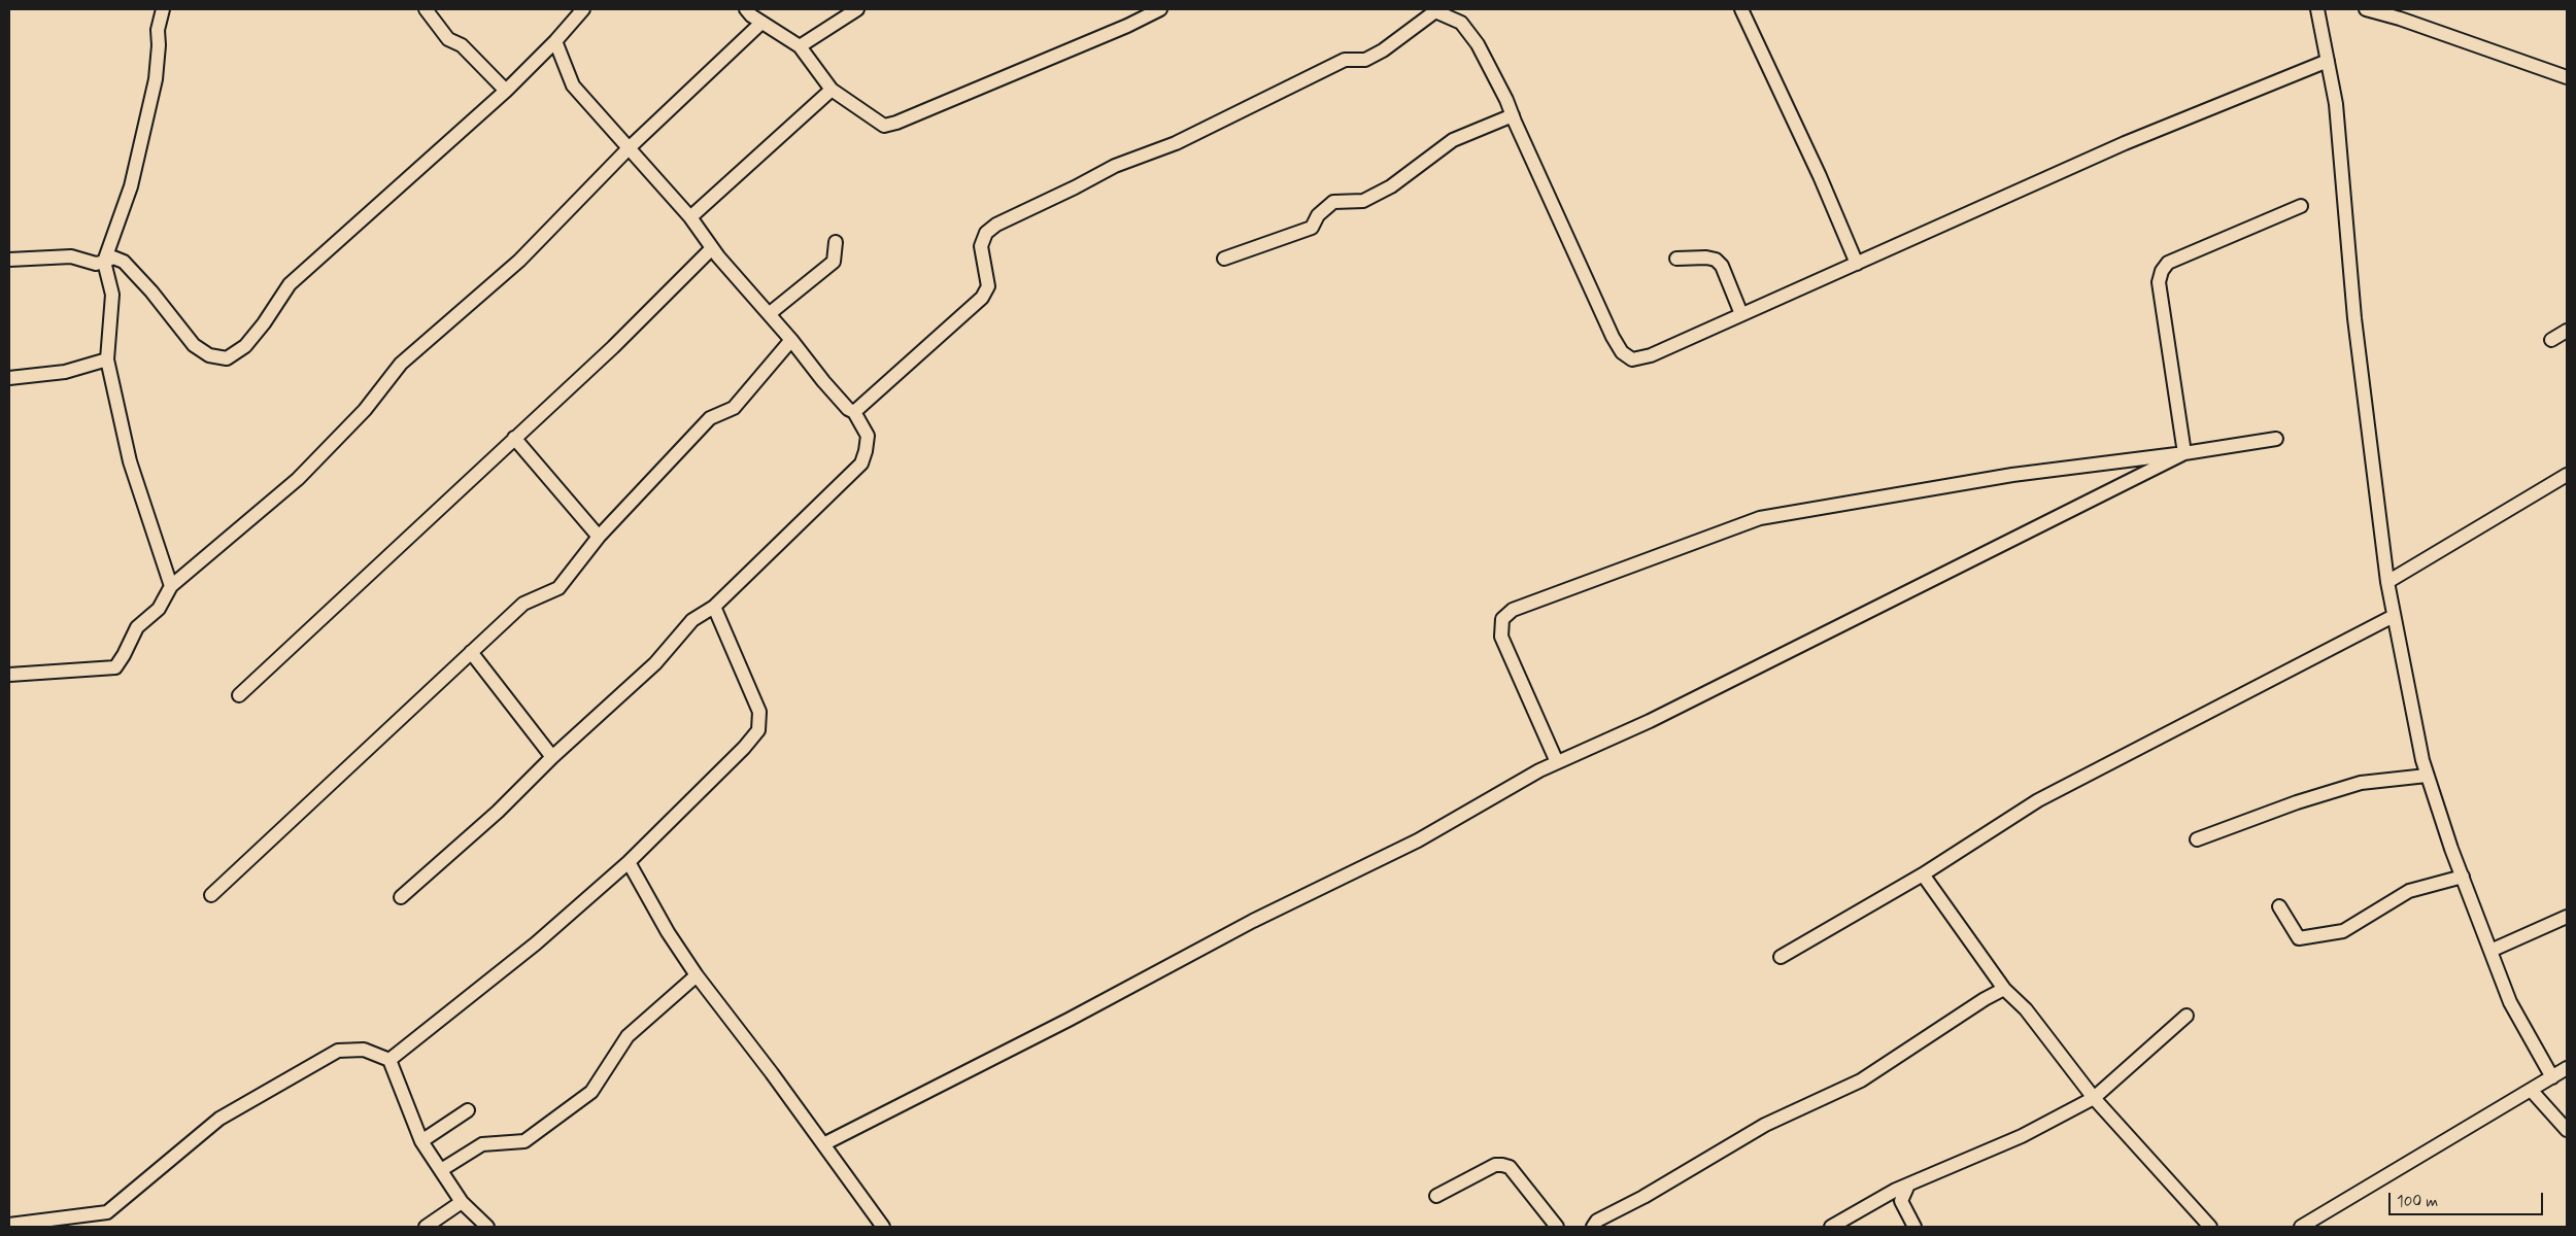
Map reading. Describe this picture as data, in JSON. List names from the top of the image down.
{
  "scale_bar": "100 m"
}
